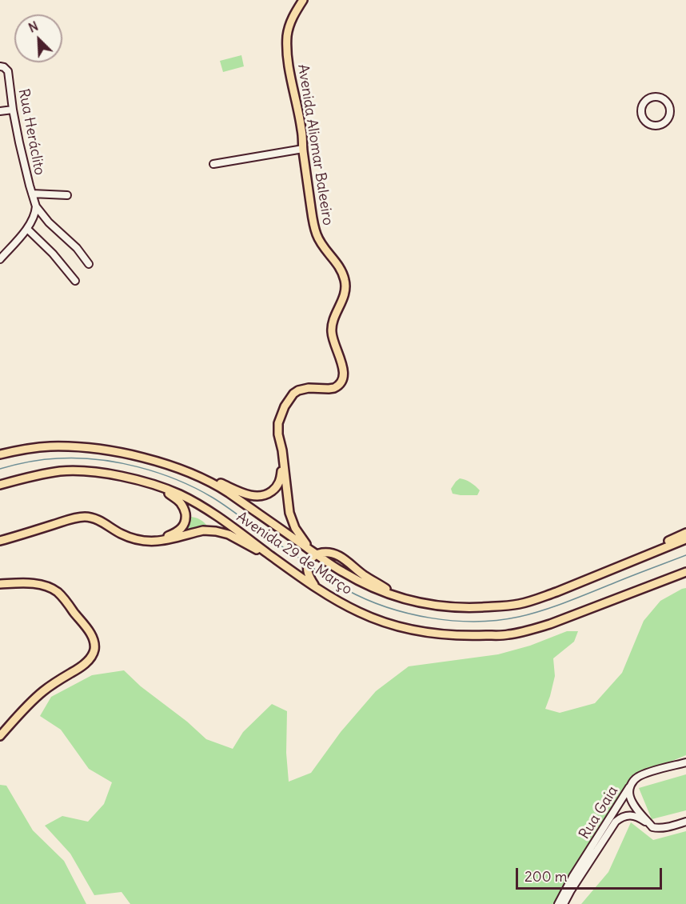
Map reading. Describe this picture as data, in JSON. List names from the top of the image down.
{
  "streets": {
    "main road": ["Avenida Aliomar Baleeiro", "Avenida 29 de Março"],
    "street": ["Rua Heráclito", "Rua Gaia"]
  },
  "crossings": [
    ["Avenida Aliomar Baleeiro", "Avenida 29 de Março"]
  ],
  "scale_bar": "200 m",
  "north": "top left"
}
